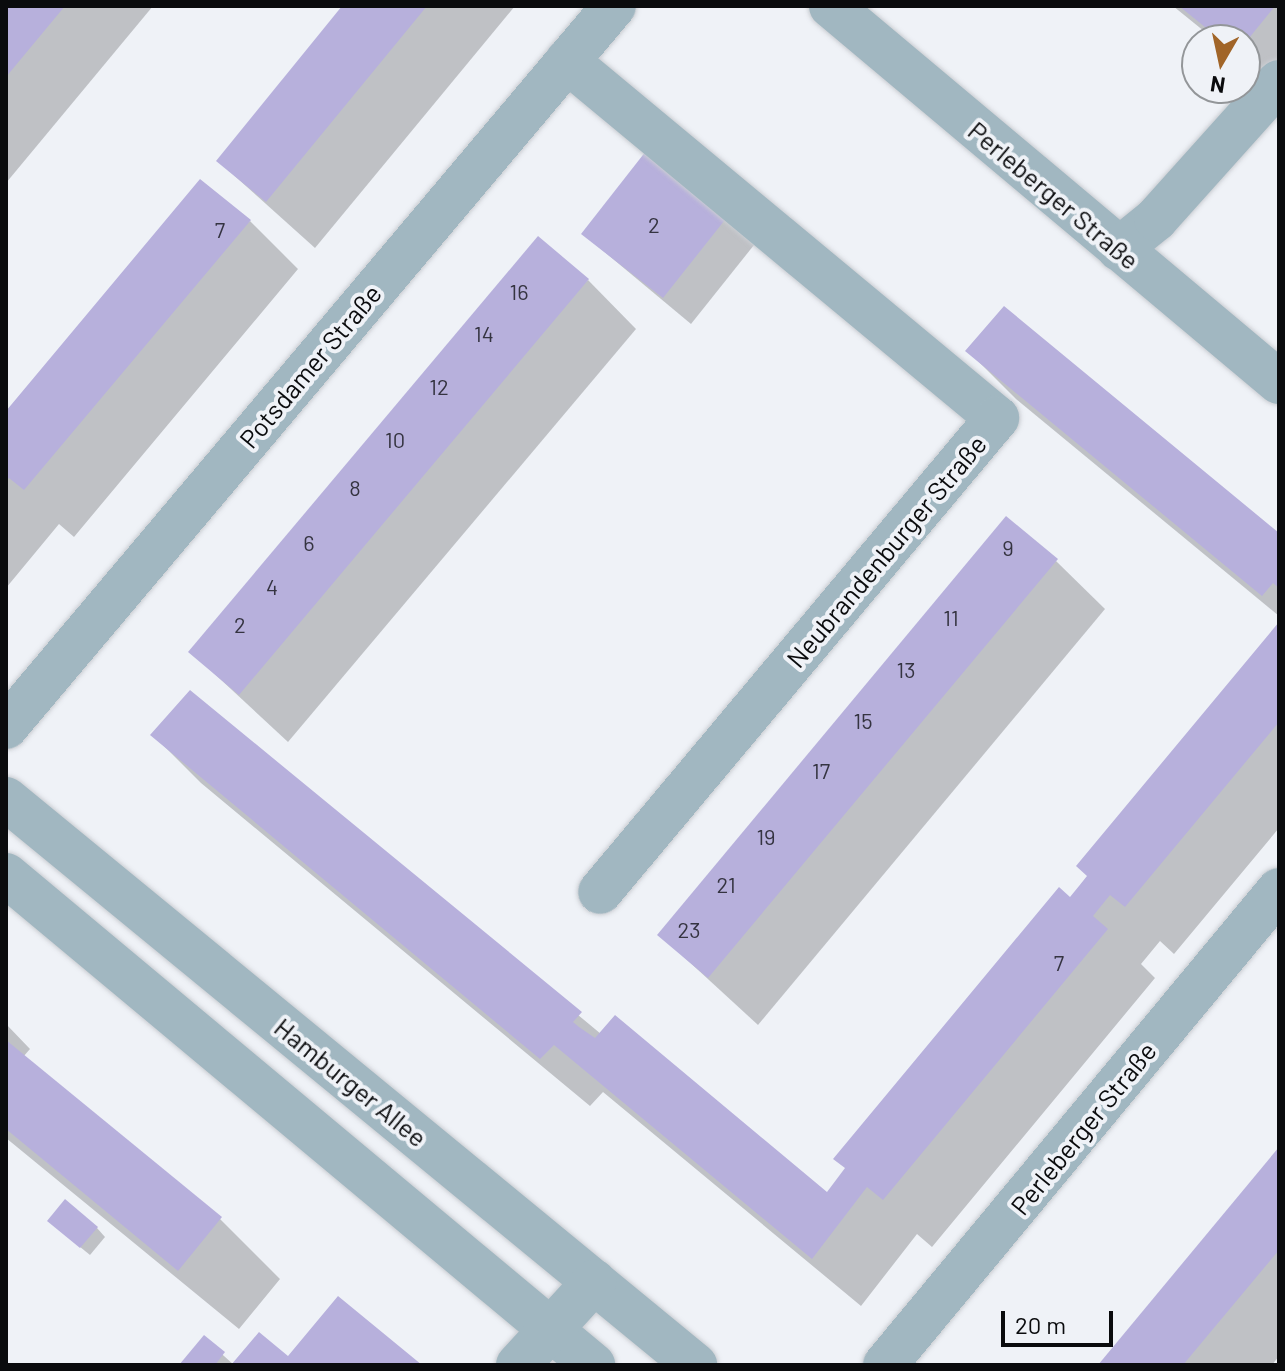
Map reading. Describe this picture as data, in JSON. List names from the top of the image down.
{
  "streets": {
    "street": [
      "Perleberger Straße",
      "Potsdamer Straße",
      "Neubrandenburger Straße",
      "Hamburger Allee"
    ]
  },
  "crossings": [
    ["Potsdamer Straße", "Neubrandenburger Straße"]
  ],
  "house_numbers": [
    "2",
    "7",
    "16",
    "14",
    "12",
    "10",
    "8",
    "6",
    "9",
    "4",
    "11",
    "2",
    "13",
    "15",
    "17",
    "19",
    "21",
    "23",
    "7"
  ],
  "scale_bar": "20 m",
  "north": "bottom"
}
